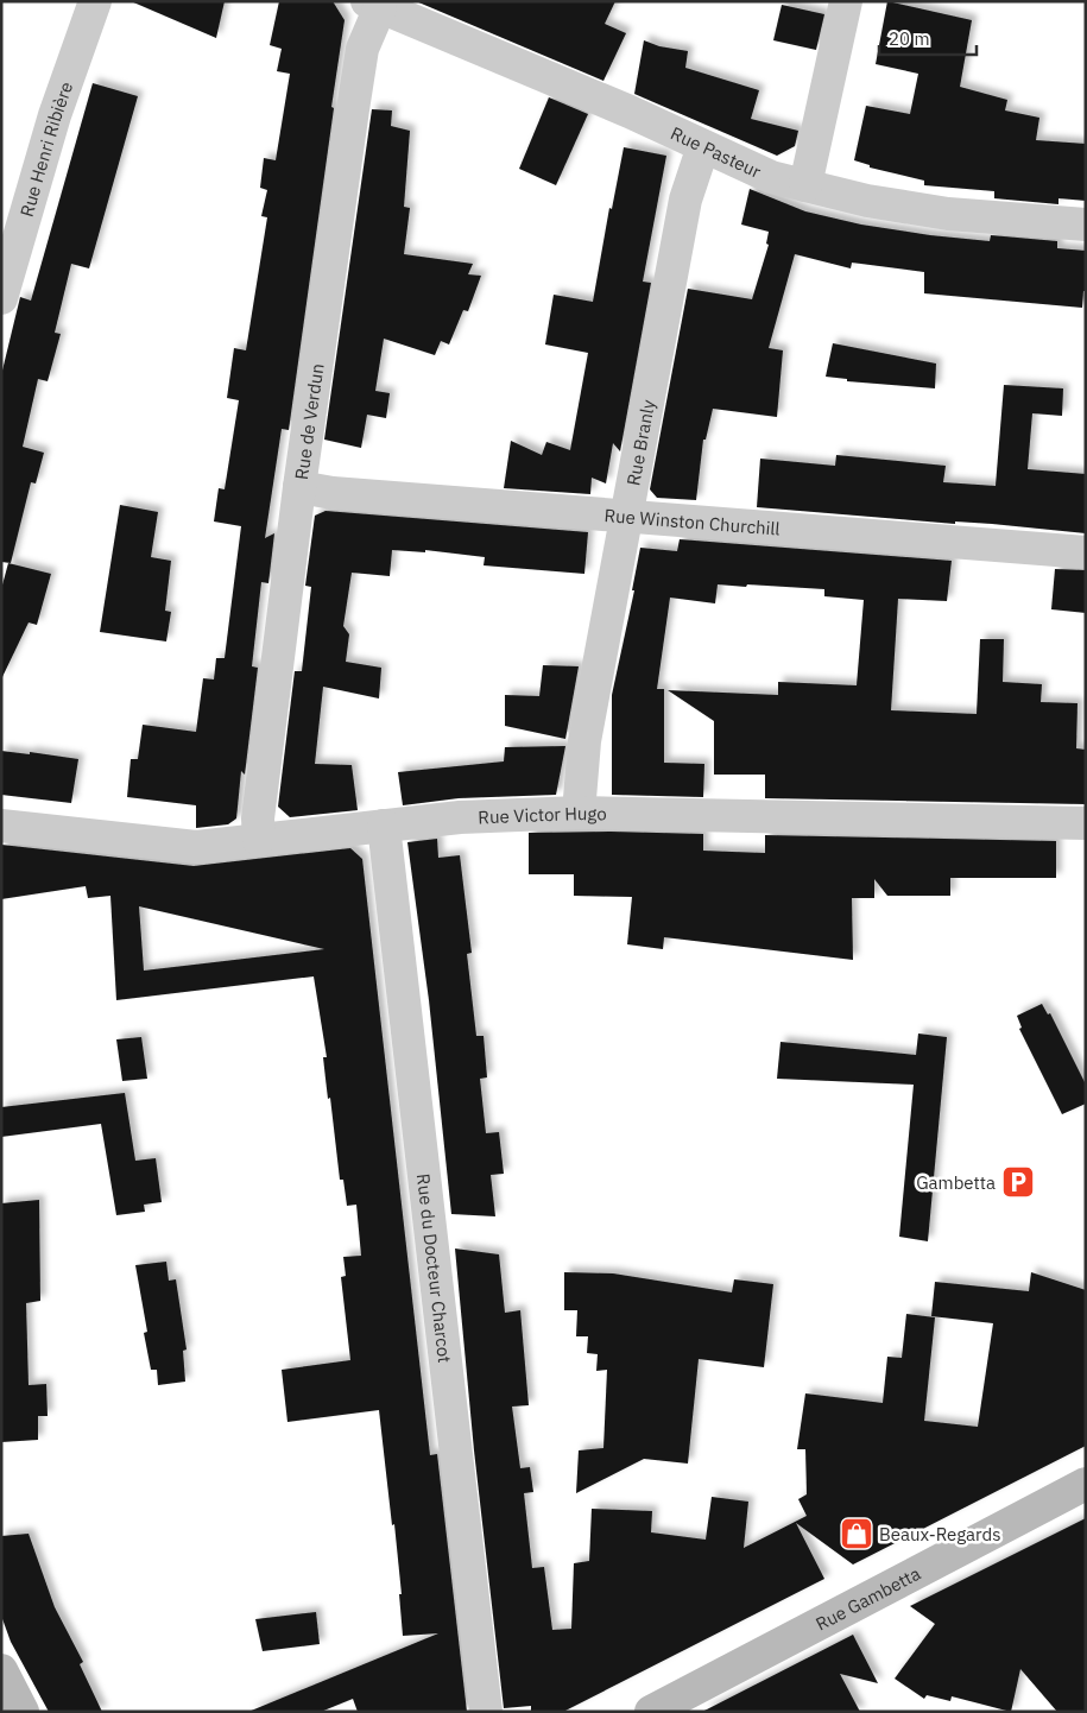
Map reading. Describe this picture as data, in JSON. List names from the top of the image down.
{
  "streets": {
    "main road": ["Rue Gambetta"],
    "street": [
      "Rue Henri Ribière",
      "Rue Pasteur",
      "Rue de Verdun",
      "Rue Branly",
      "Rue Winston Churchill",
      "Rue Victor Hugo",
      "Rue du Docteur Charcot"
    ]
  },
  "crossings": [
    ["Rue Pasteur", "Rue de Verdun"],
    ["Rue Pasteur", "Rue Branly"],
    ["Rue de Verdun", "Rue Winston Churchill"],
    ["Rue de Verdun", "Rue Victor Hugo"],
    ["Rue Branly", "Rue Winston Churchill"],
    ["Rue Branly", "Rue Victor Hugo"],
    ["Rue Victor Hugo", "Rue du Docteur Charcot"]
  ],
  "places": {
    "parking": ["Gambetta"],
    "shop": ["Beaux-Regards"]
  },
  "scale_bar": "20 m"
}
